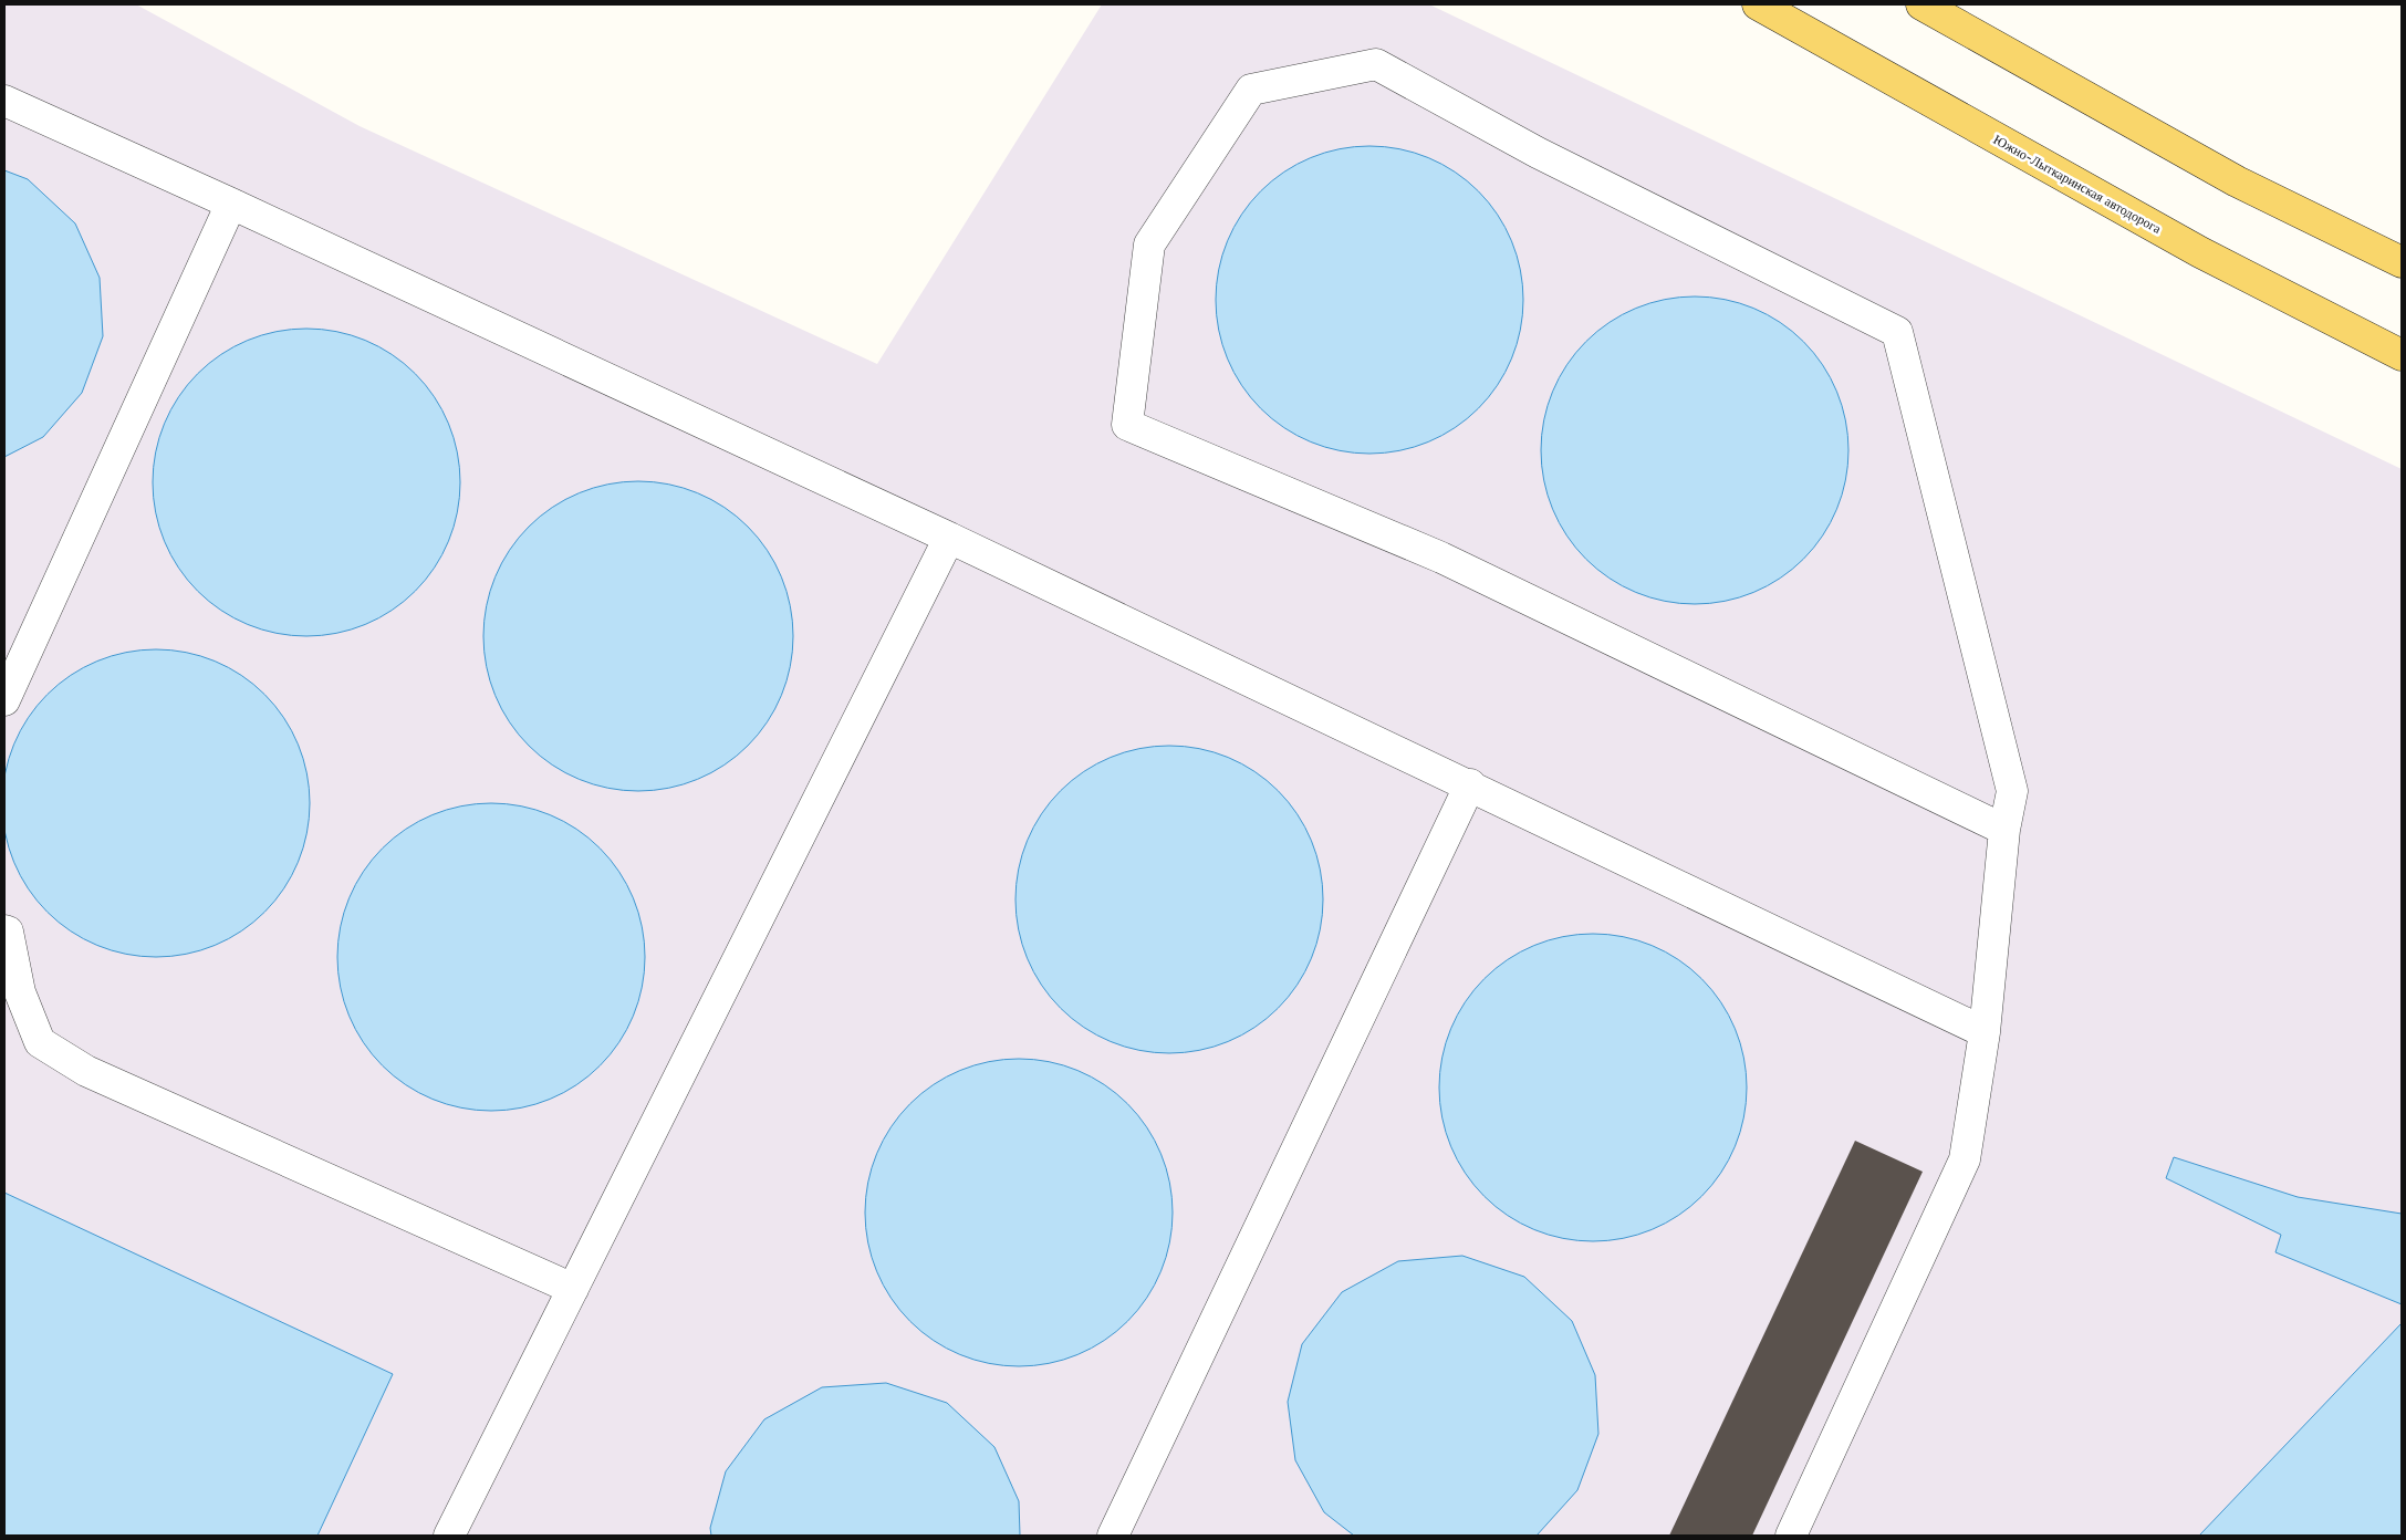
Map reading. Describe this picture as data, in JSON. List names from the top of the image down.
{
  "streets": {
    "main road": ["Южно-Лыткаринская автодорога"]
  }
}
